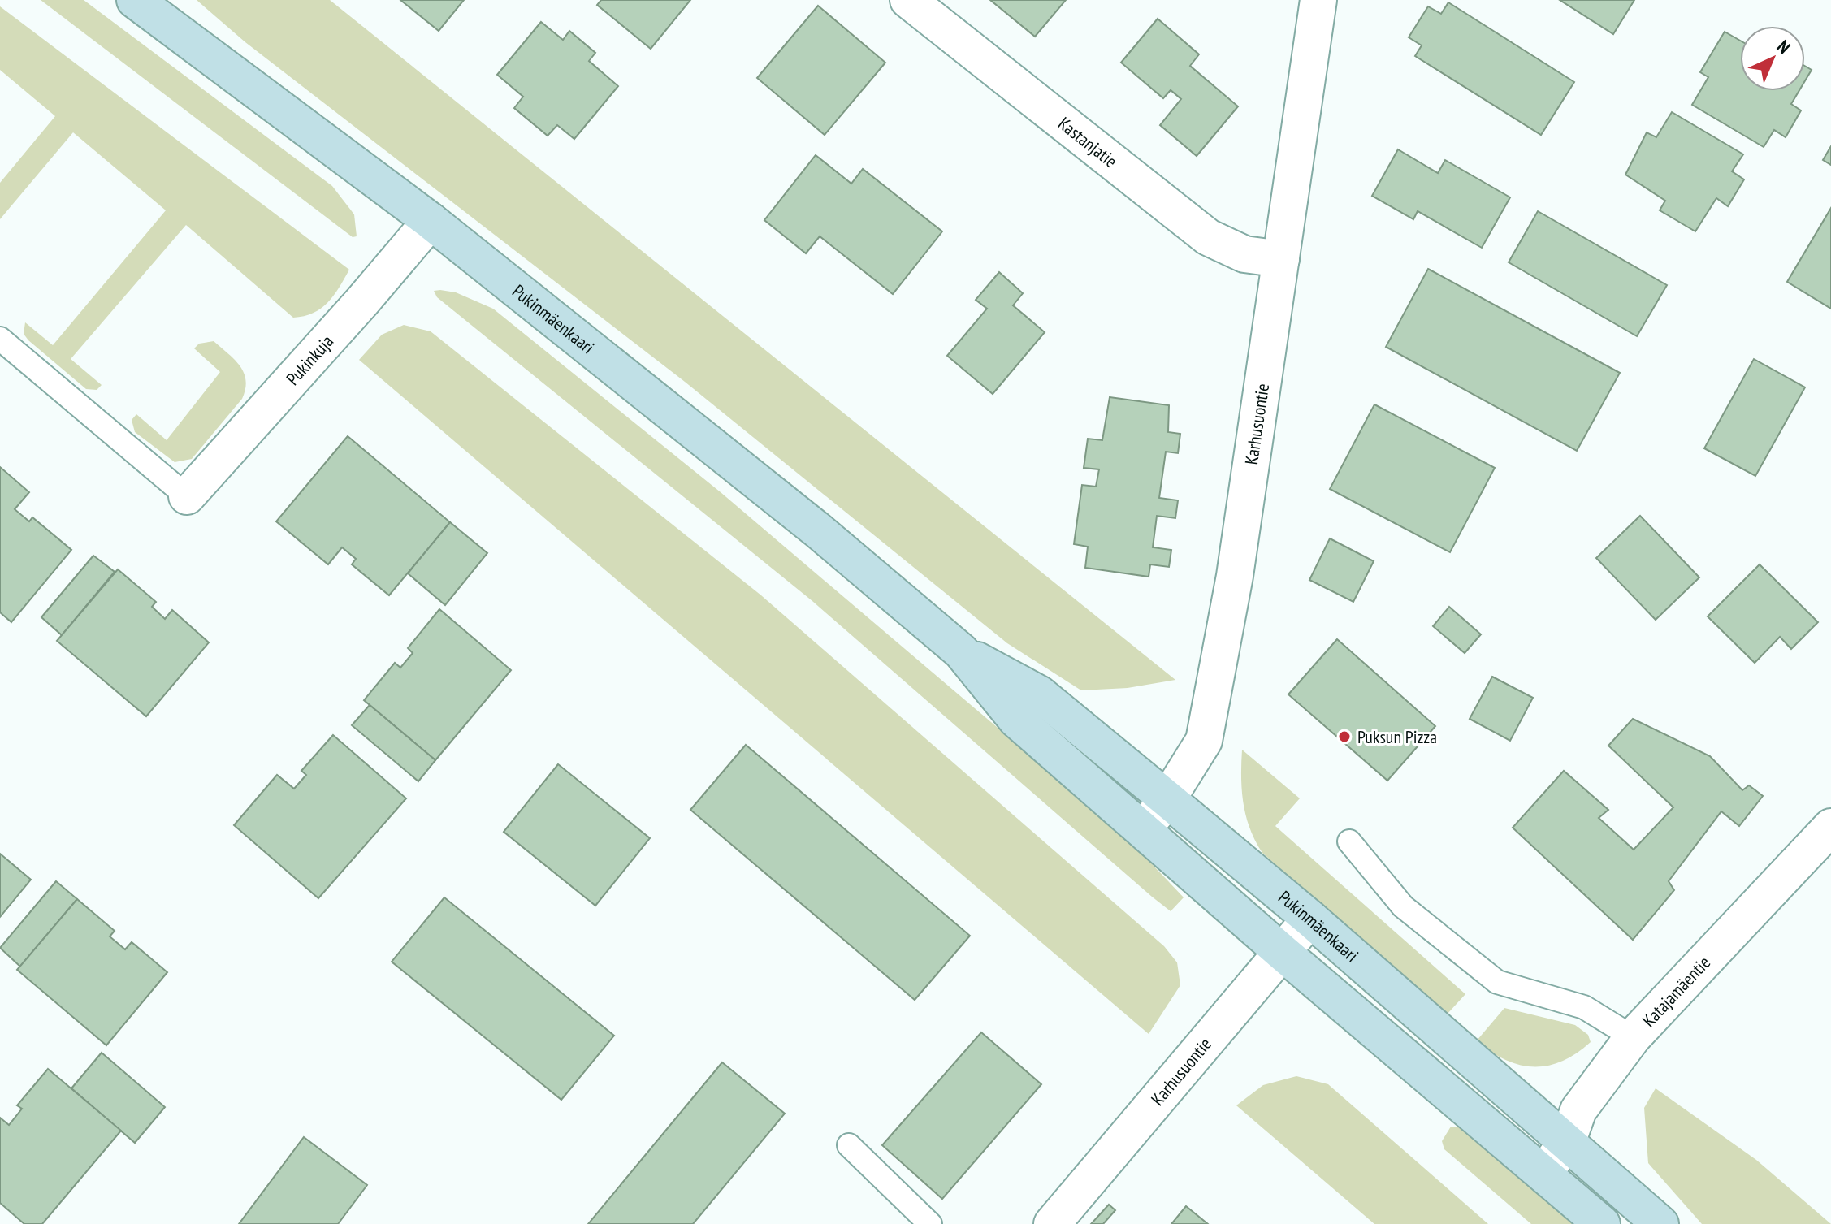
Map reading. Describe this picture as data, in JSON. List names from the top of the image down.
{
  "streets": {
    "main road": ["Pukinmäenkaari"],
    "street": [
      "Kastanjatie",
      "Pukinkuja",
      "Karhusuontie",
      "Katajamäentie"
    ]
  },
  "crossings": [
    ["Kastanjatie", "Karhusuontie"],
    ["Pukinmäenkaari", "Pukinkuja"],
    ["Pukinmäenkaari", "Karhusuontie"],
    ["Pukinmäenkaari", "Katajamäentie"]
  ],
  "places": ["Puksun Pizza"],
  "north": "top right"
}
